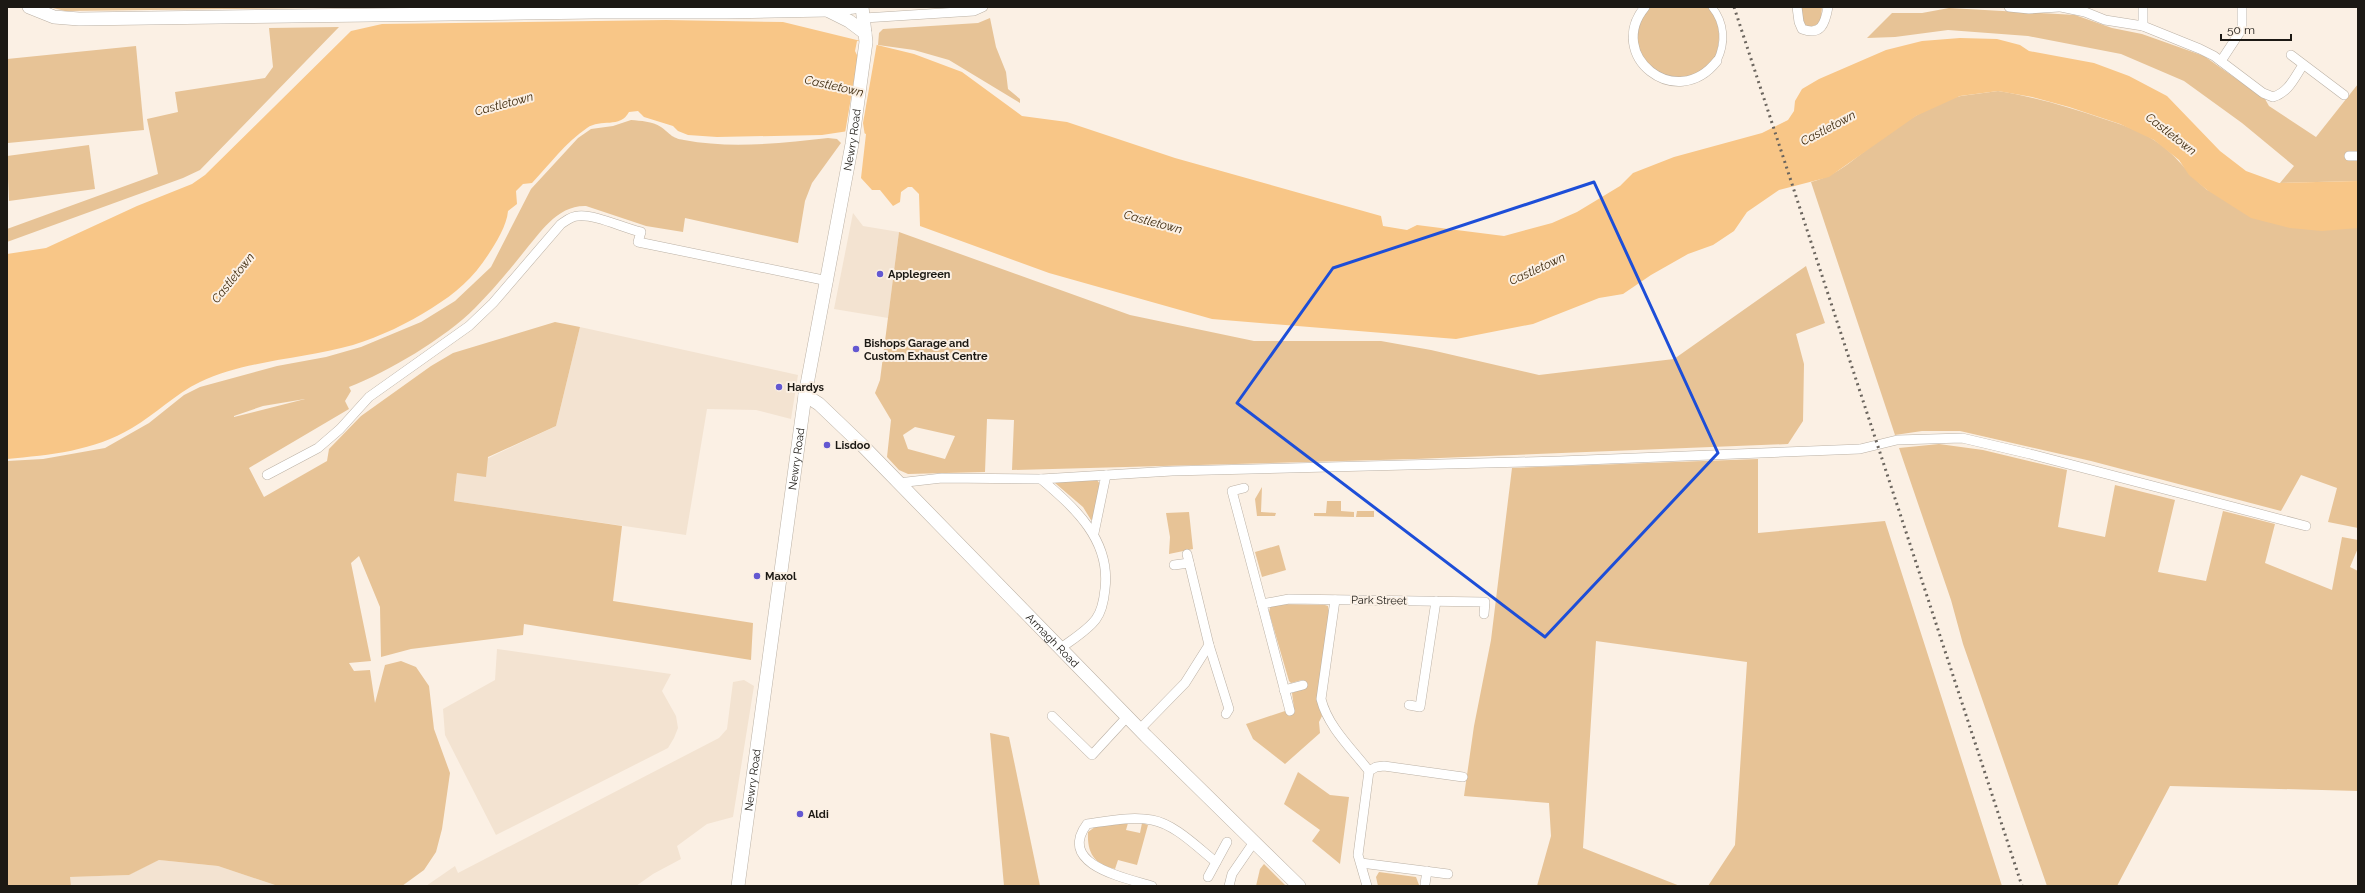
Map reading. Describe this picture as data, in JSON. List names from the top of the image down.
{
  "streets": {
    "main road": ["Newry Road", "Armagh Road"],
    "street": ["Park Street"]
  },
  "crossings": [
    ["Newry Road", "Armagh Road"]
  ],
  "water": ["Castletown"],
  "places": [
    "Applegreen",
    "Bishops Garage and Custom Exhaust Centre",
    "Hardys",
    "Lisdoo",
    "Maxol",
    "Aldi"
  ],
  "scale_bar": "50 m"
}
